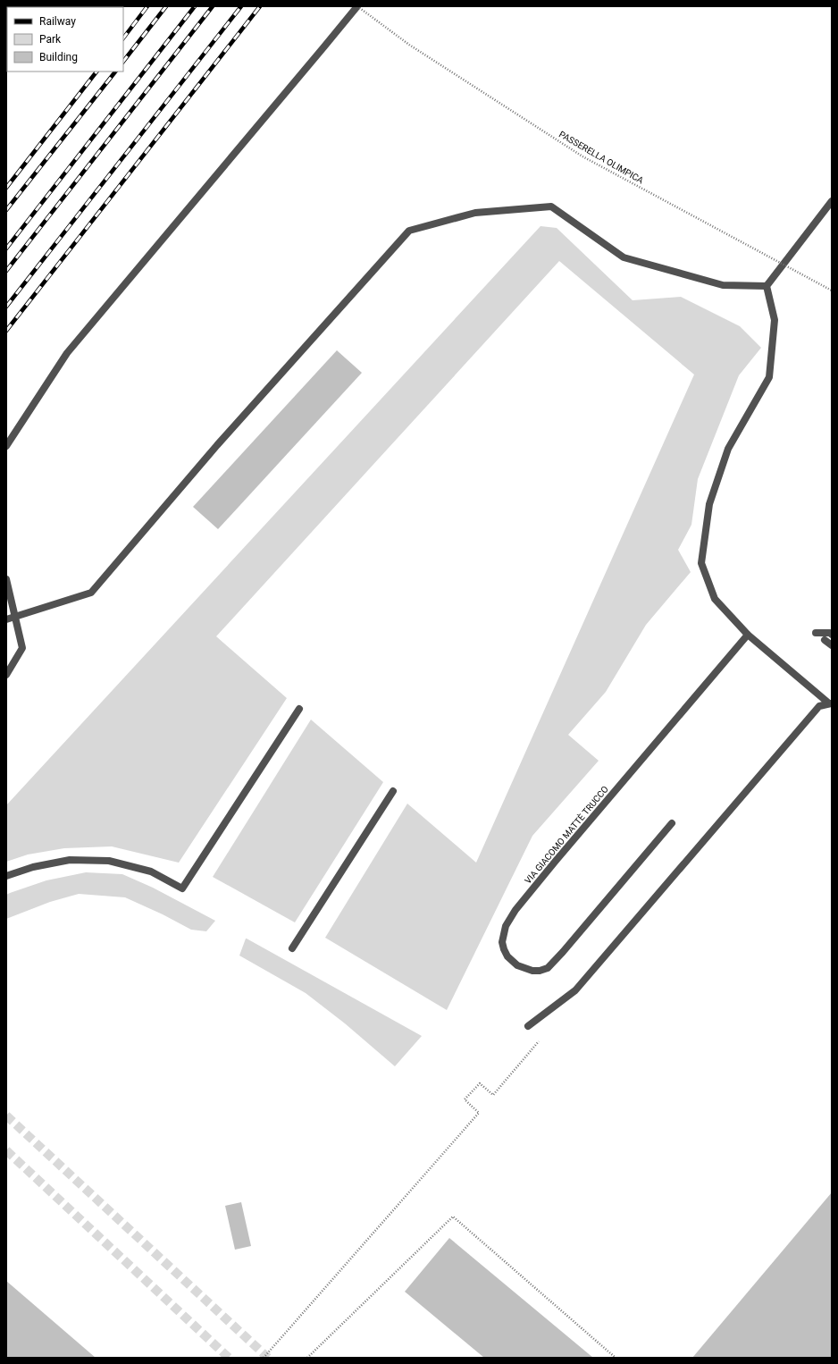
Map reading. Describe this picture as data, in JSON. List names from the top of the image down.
{
  "streets": {
    "lane": ["VIA GIACOMO MATTÈ TRUCCO"],
    "path": ["PASSERELLA OLIMPICA"]
  },
  "legend": ["Railway", "Park", "Building"]
}
